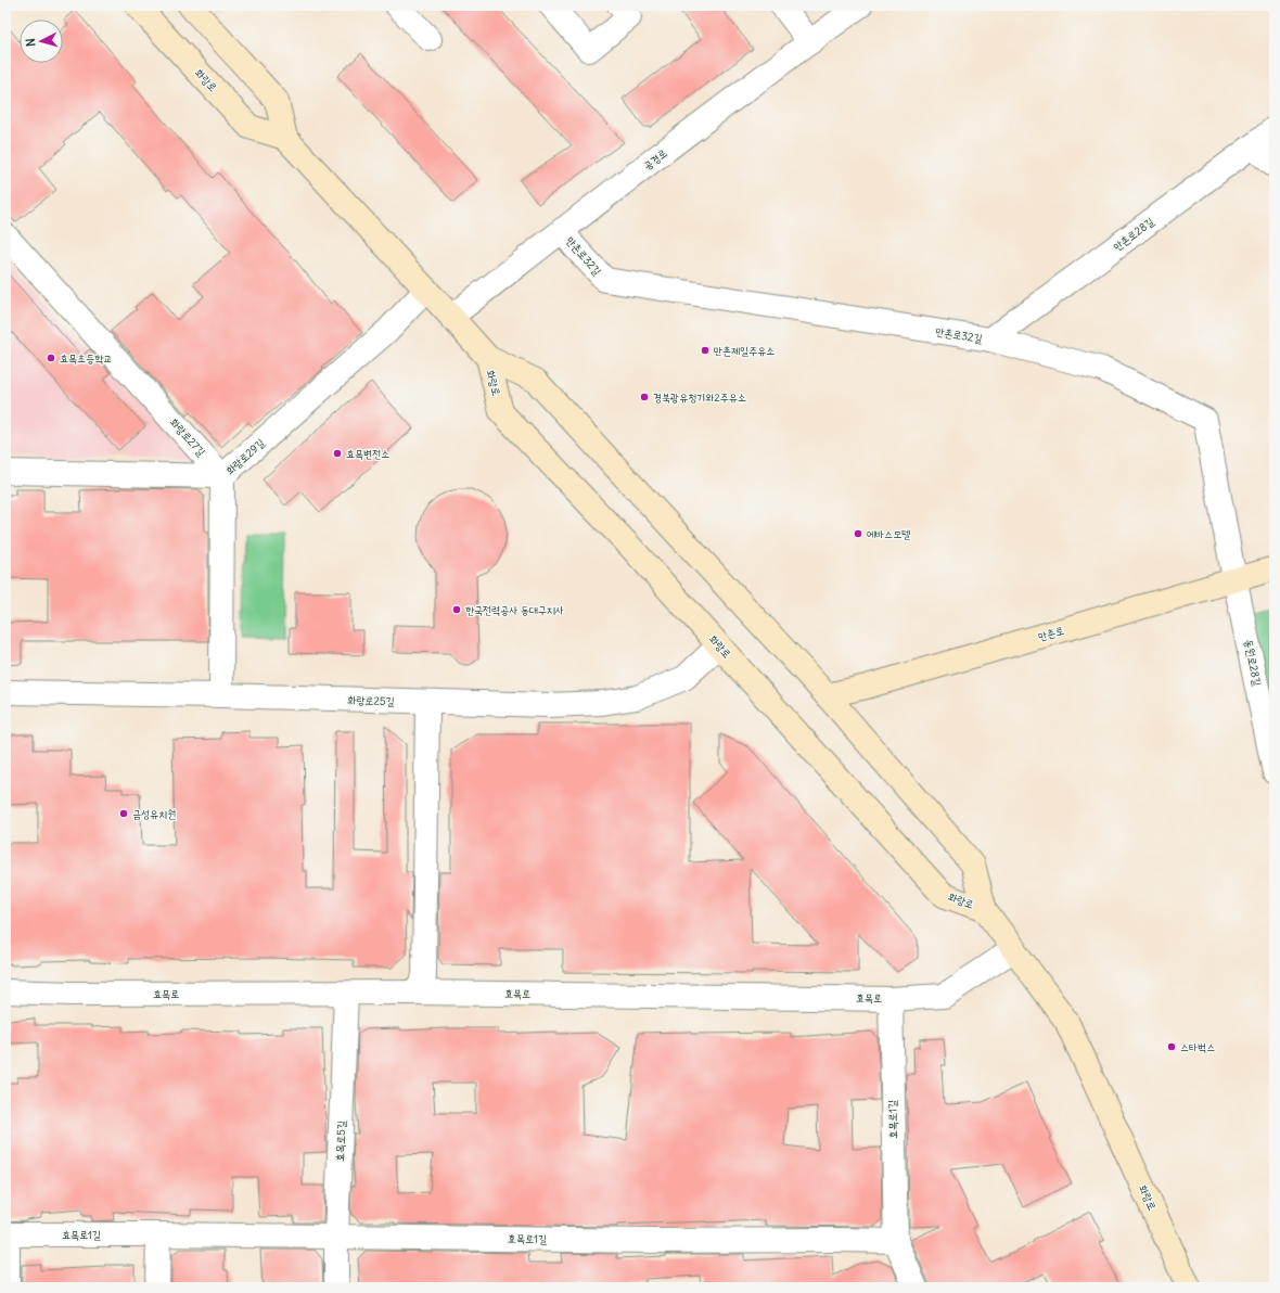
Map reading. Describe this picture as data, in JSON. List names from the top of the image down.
{
  "streets": {
    "main road": ["화랑로", "만촌로"],
    "street": [
      "공경로",
      "만촌로28길",
      "만촌로32길",
      "화랑로27길",
      "화랑로29길",
      "동원로28길",
      "화랑로25길",
      "효목로",
      "효목로1길",
      "효목로5길"
    ]
  },
  "crossings": [
    ["화랑로", "공경로"],
    ["화랑로", "화랑로29길"],
    ["화랑로", "만촌로"],
    ["화랑로", "화랑로25길"],
    ["화랑로", "효목로"],
    ["공경로", "만촌로32길"],
    ["만촌로28길", "만촌로32길"],
    ["만촌로32길", "만촌로"],
    ["만촌로32길", "동원로28길"],
    ["화랑로27길", "화랑로29길"],
    ["만촌로", "동원로28길"],
    ["효목로", "효목로1길"],
    ["효목로", "효목로5길"],
    ["효목로1길", "효목로5길"]
  ],
  "places": [
    "만촌제일주유소",
    "효목초등학교",
    "경북광유청기와2주유소",
    "효목변전소",
    "에바스모텔",
    "한국전력공사 동대구지사",
    "금성유치원",
    "스타벅스"
  ],
  "north": "left"
}
